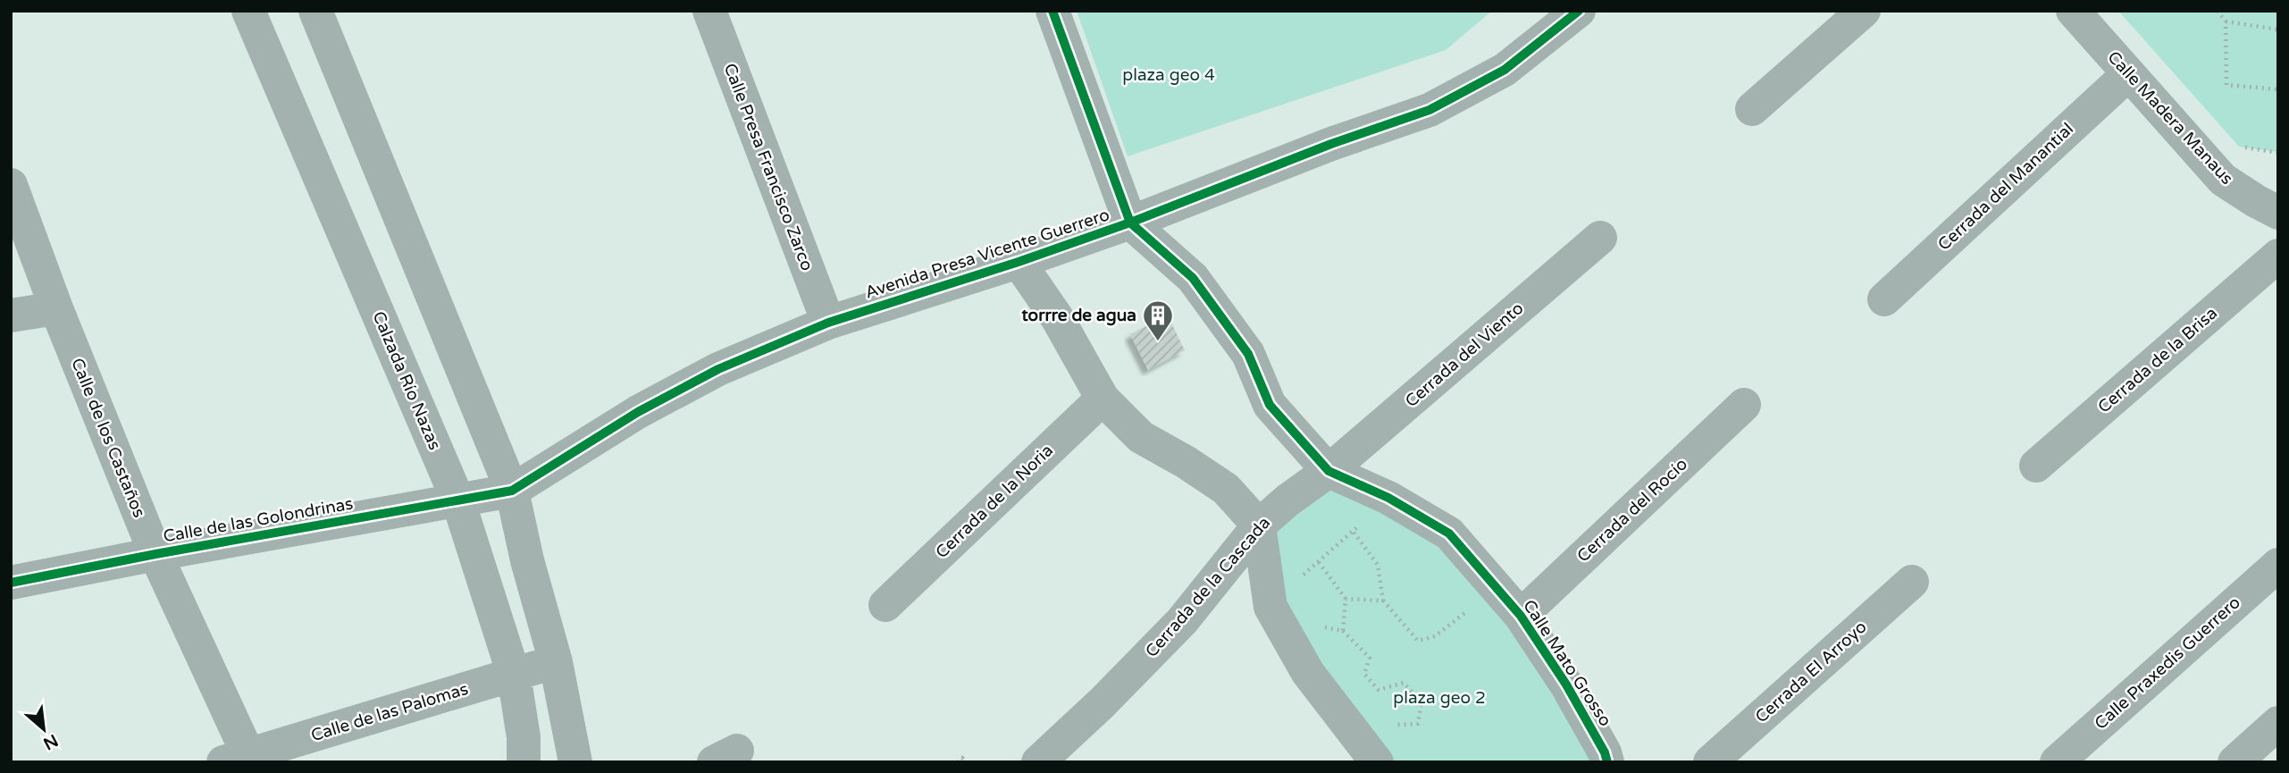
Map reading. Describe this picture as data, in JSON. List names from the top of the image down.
{
  "streets": {
    "street": [
      "Calle Madera Manaus",
      "Calle Presa Francisco Zarco",
      "Cerrada del Manantial",
      "Avenida Presa Vicente Guerrero",
      "Cerrada del Viento",
      "Cerrada de la Brisa",
      "Calzada Río Nazas",
      "Calle de los Castaños",
      "Cerrada de la Noria",
      "Cerrada del Rocío",
      "Calle de las Golondrinas",
      "Cerrada de la Cascada",
      "Calle Mato Grosso",
      "Calle Praxedis Guerrero",
      "Cerrada El Arroyo",
      "Calle de las Palomas"
    ]
  },
  "crossings": [
    ["Calle Madera Manaus", "Cerrada del Manantial"],
    ["Calle Presa Francisco Zarco", "Avenida Presa Vicente Guerrero"],
    ["Avenida Presa Vicente Guerrero", "Calle de las Golondrinas"],
    ["Avenida Presa Vicente Guerrero", "Calle Mato Grosso"],
    ["Cerrada del Viento", "Cerrada de la Cascada"],
    ["Cerrada del Viento", "Calle Mato Grosso"],
    ["Calzada Río Nazas", "Calle de las Golondrinas"],
    ["Calzada Río Nazas", "Calle de las Palomas"],
    ["Calle de los Castaños", "Calle de las Golondrinas"],
    ["Calle de los Castaños", "Calle de las Palomas"],
    ["Cerrada del Rocío", "Calle Mato Grosso"],
    ["Cerrada de la Cascada", "Calle Mato Grosso"]
  ],
  "parks": ["plaza geo 4", "plaza geo 2"],
  "places": {
    "building": ["torrre de agua"]
  },
  "north": "bottom right"
}
